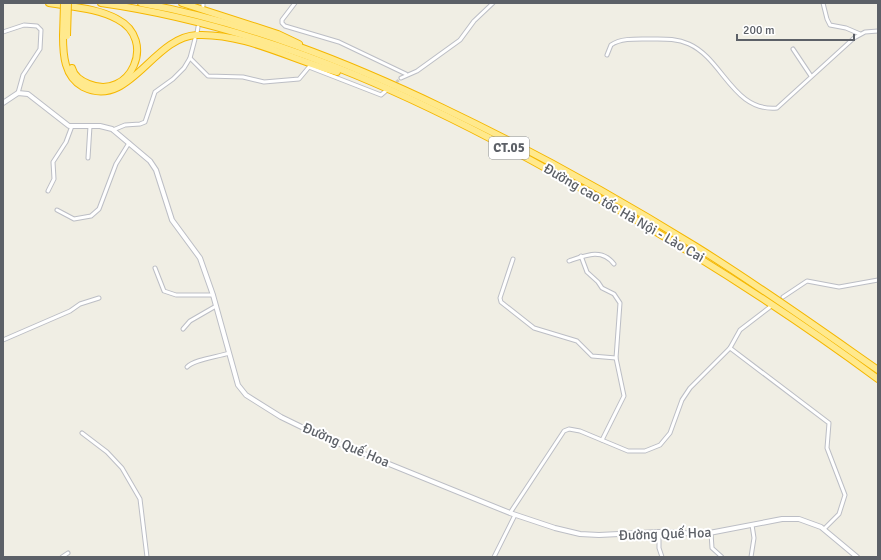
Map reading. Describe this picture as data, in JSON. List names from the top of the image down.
{
  "streets": {
    "highway": ["CT.05", "Đường cao tốc Hà Nội - Lào Cai"],
    "street": ["Đường Quế Hoa"]
  },
  "scale_bar": "200 m"
}
